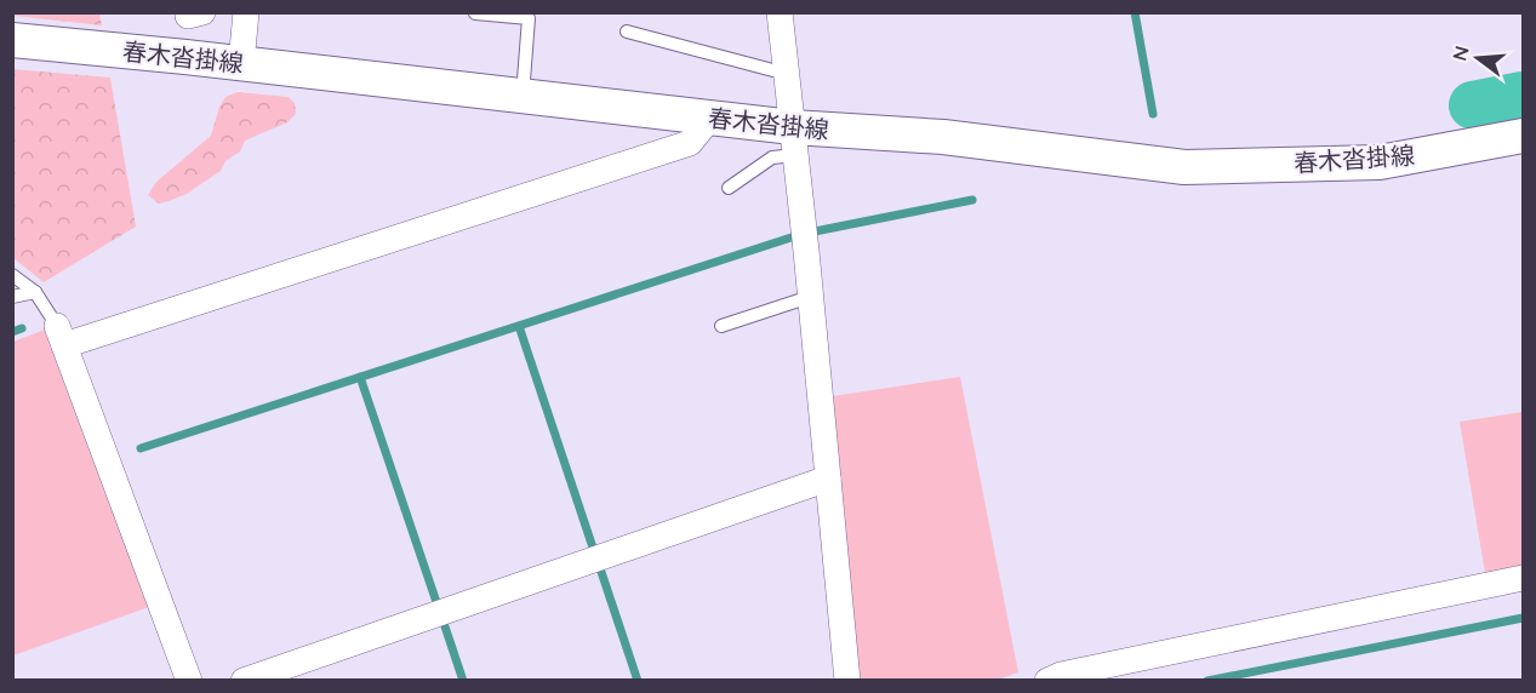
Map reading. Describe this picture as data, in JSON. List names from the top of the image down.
{
  "streets": {
    "main road": ["春木沓掛線"]
  },
  "north": "left"
}
